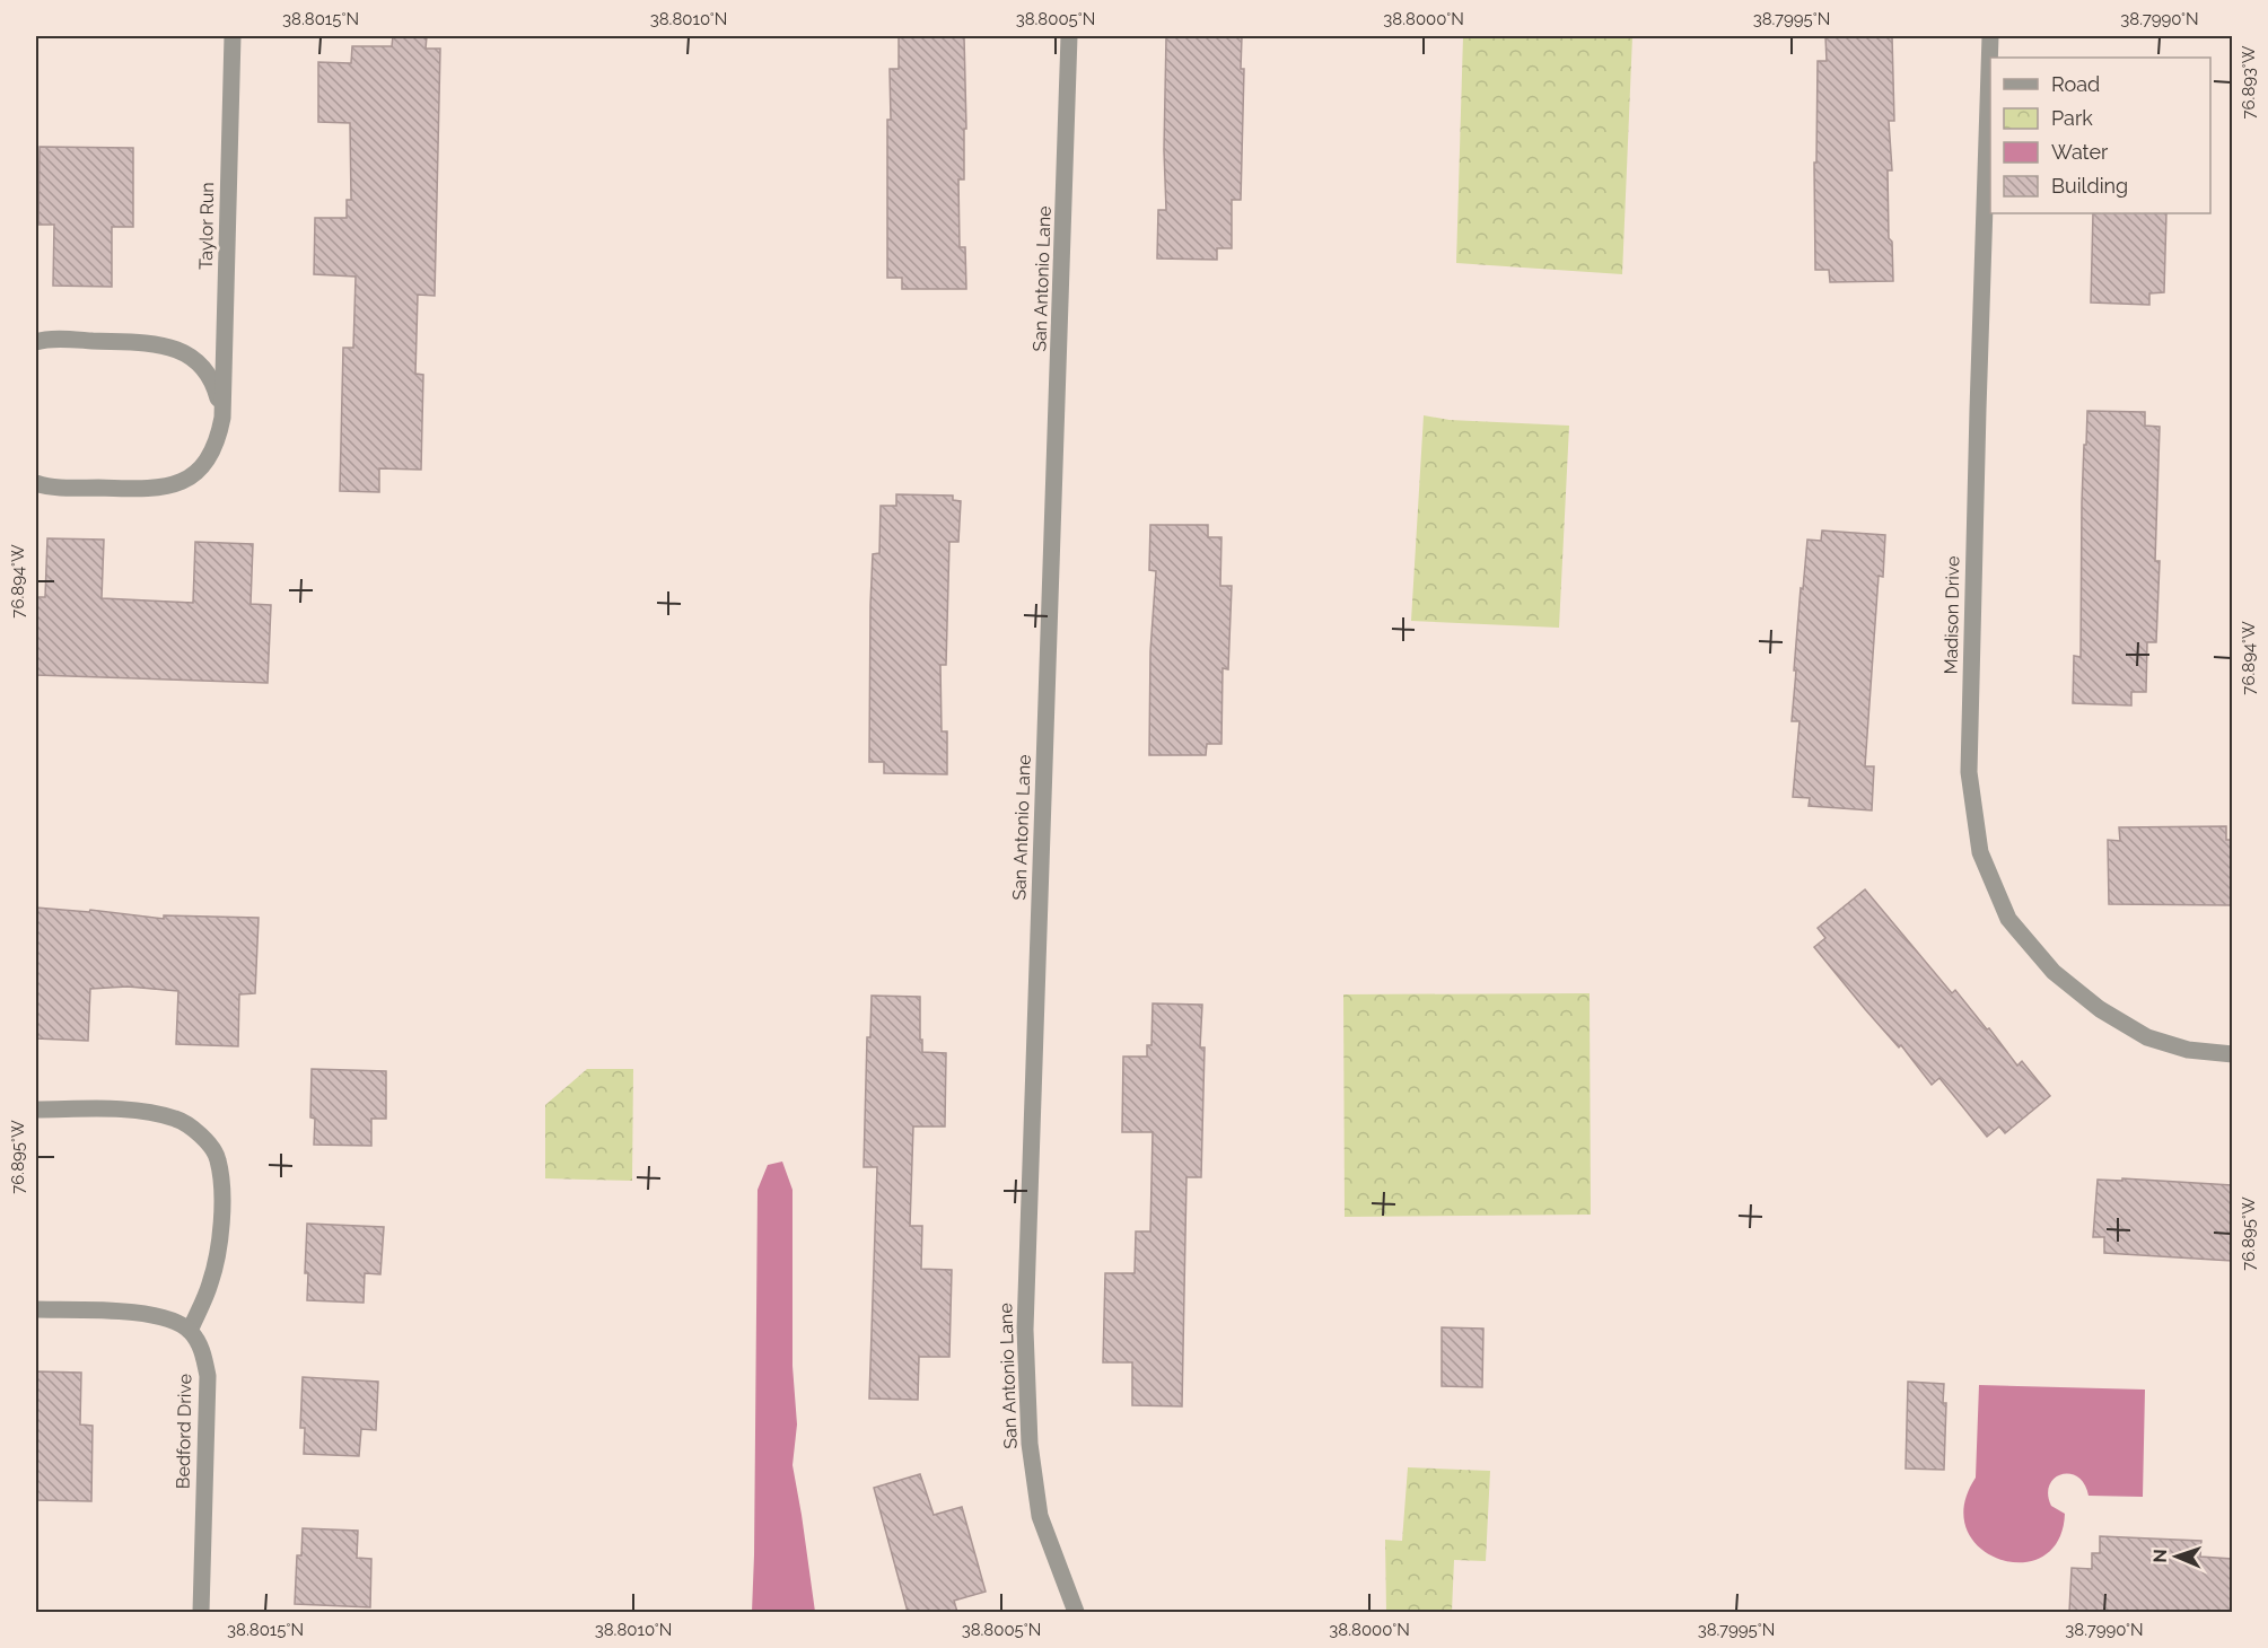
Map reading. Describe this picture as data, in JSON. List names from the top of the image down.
{
  "streets": {
    "street": [
      "Taylor Run",
      "San Antonio Lane",
      "Madison Drive",
      "Bedford Drive"
    ]
  },
  "legend": [
    "Road",
    "Park",
    "Water",
    "Building"
  ],
  "north": "left",
  "coordinates": [
    "38.8015°N",
    "38.8010°N",
    "38.8005°N",
    "38.8000°N",
    "38.7995°N",
    "38.7990°N",
    "76.893°W",
    "76.894°W",
    "76.895°W"
  ]
}
